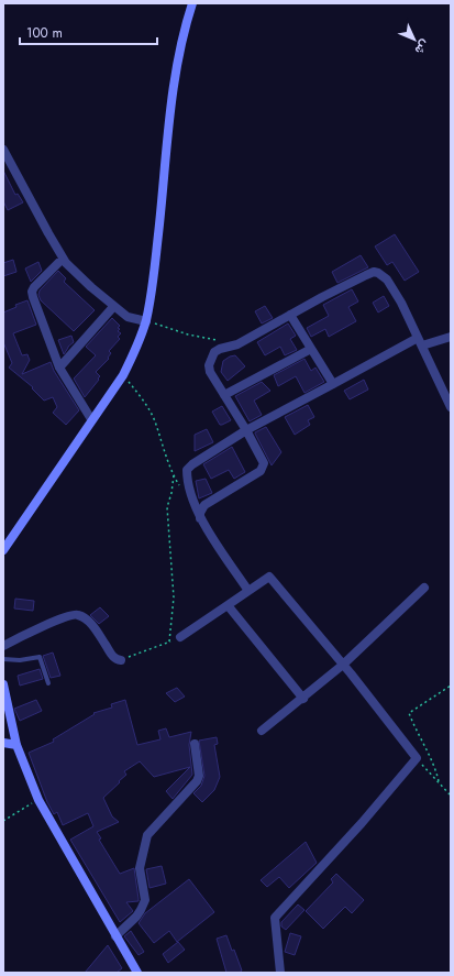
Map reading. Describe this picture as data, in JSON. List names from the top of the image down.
{
  "scale_bar": "100 m",
  "north": "bottom right"
}
